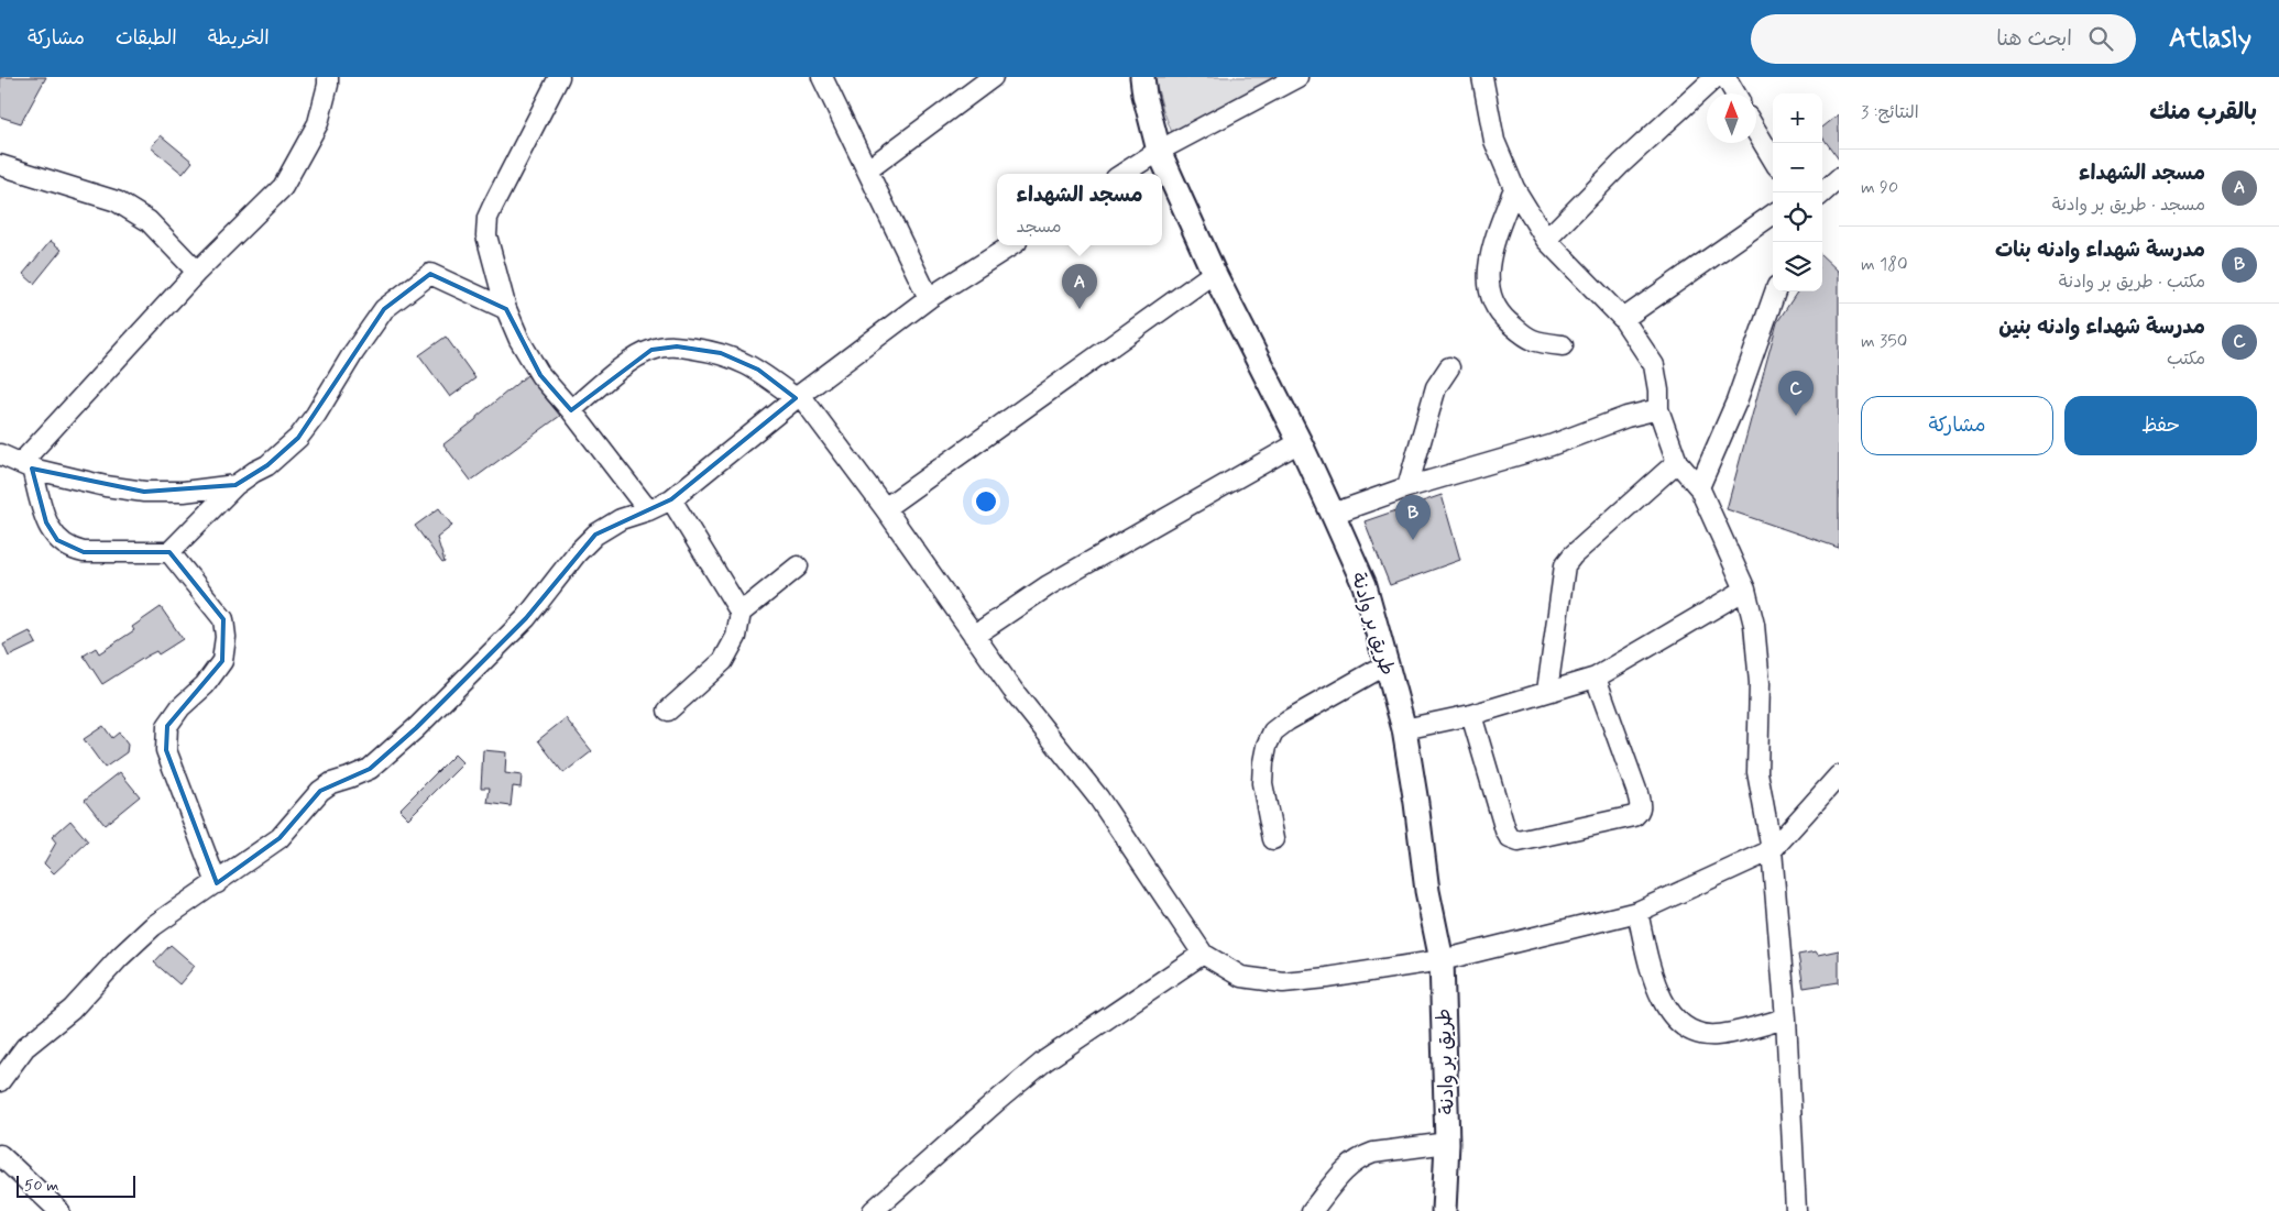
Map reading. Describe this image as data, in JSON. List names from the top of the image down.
{
  "streets": {
    "street": ["طريق بر وادنة"]
  },
  "scale_bar": "50 m",
  "north": "top",
  "page": {
    "header": "Atlasly",
    "search": "ابحث هنا",
    "nav": ["الخريطة", "الطبقات", "مشاركة"],
    "heading": ["بالقرب منك", "النتائج: 3"],
    "map_buttons": ["+", "−"],
    "list": [
      {
        "mark": "A",
        "name": "مسجد الشهداء",
        "note": "مسجد · طريق بر وادنة",
        "value": "90 m"
      },
      {
        "mark": "B",
        "name": "مدرسة شهداء وادنه بنات",
        "note": "مكتب · طريق بر وادنة",
        "value": "180 m"
      },
      {
        "mark": "C",
        "name": "مدرسة شهداء وادنه بنين",
        "note": "مكتب",
        "value": "350 m"
      }
    ],
    "popup": ["مسجد الشهداء", "مسجد"],
    "pins": ["A", "C", "B"],
    "buttons": ["حفظ", "مشاركة"],
    "scale": "50 m"
  }
}
